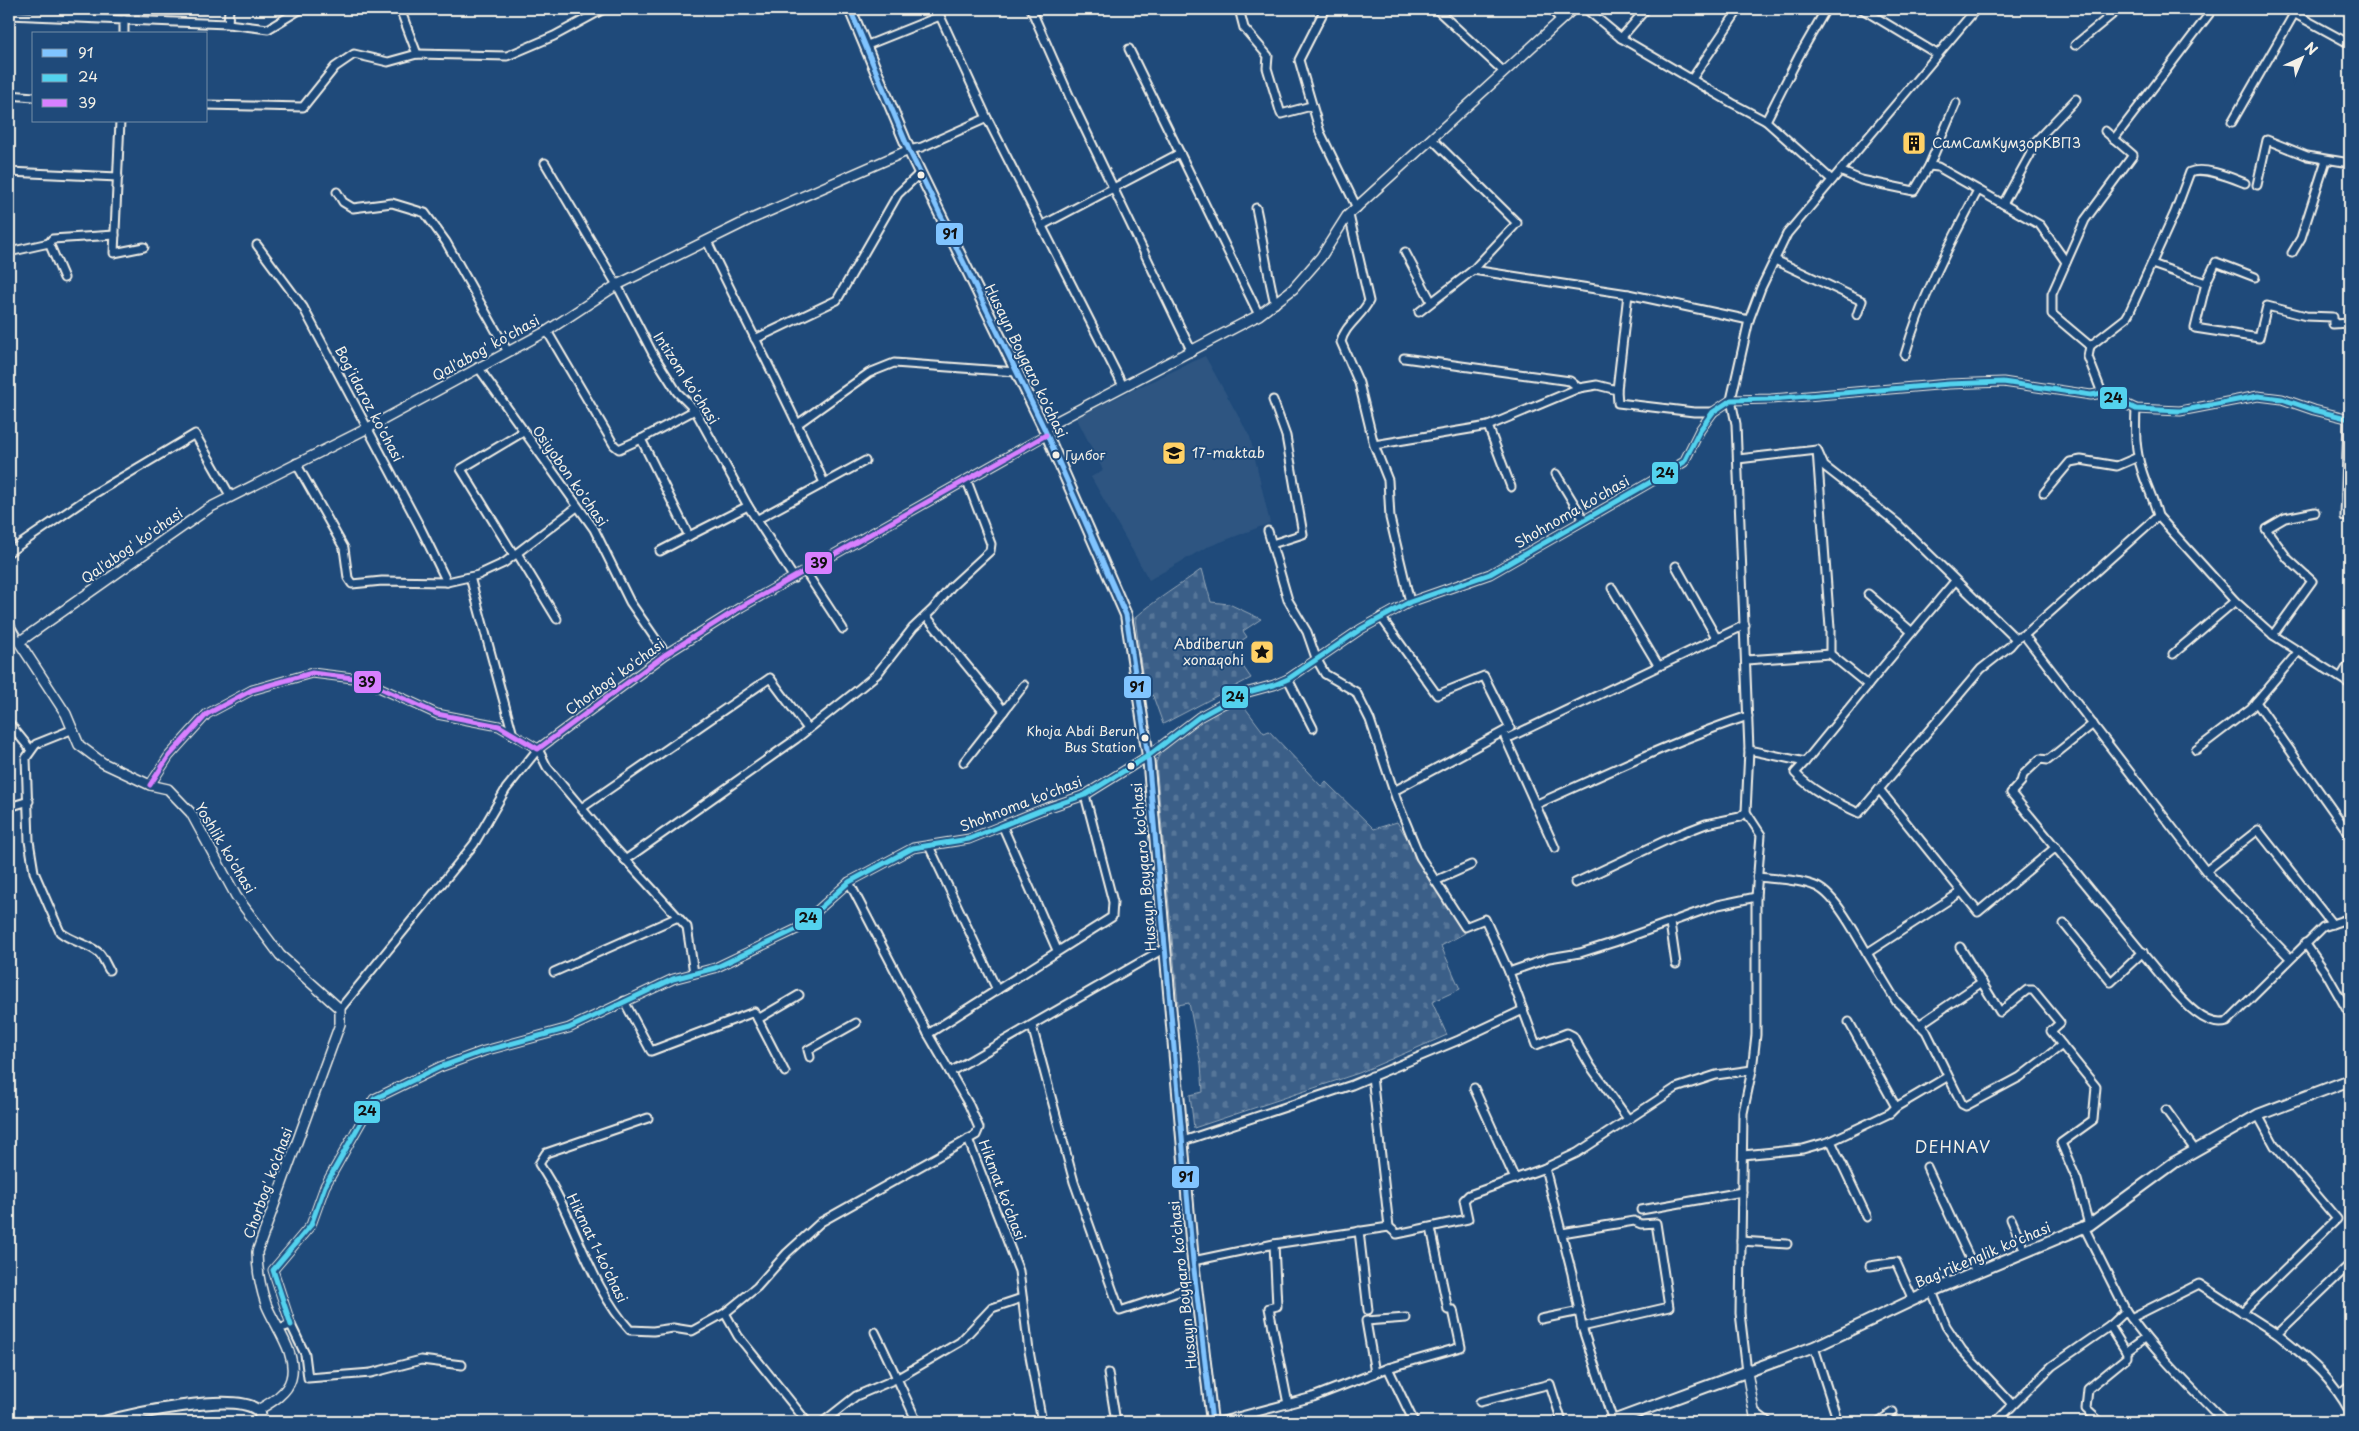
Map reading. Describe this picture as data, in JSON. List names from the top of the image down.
{
  "streets": {
    "main road": ["Husayn Boyqaro ko'chasi", "Bag'rikenglik ko'chasi"],
    "street": [
      "Qal'abog' ko'chasi",
      "Intizom ko'chasi",
      "Bog'idaroz ko'chasi",
      "Osiyobon ko'chasi",
      "Shohnoma ko'chasi",
      "Сhorbog' ko'chasi",
      "Yoshlik ko'chasi",
      "Chorbog' ko'chasi",
      "Hikmat ko'chasi",
      "Hikmat 1-ko'chasi"
    ]
  },
  "crossings": [
    ["Qal'abog' ko'chasi", "Husayn Boyqaro ko'chasi"],
    ["Qal'abog' ko'chasi", "Intizom ko'chasi"],
    ["Qal'abog' ko'chasi", "Bog'idaroz ko'chasi"],
    ["Qal'abog' ko'chasi", "Osiyobon ko'chasi"],
    ["Qal'abog' ko'chasi", "Yoshlik ko'chasi"],
    ["Husayn Boyqaro ko'chasi", "Shohnoma ko'chasi"],
    ["Husayn Boyqaro ko'chasi", "Сhorbog' ko'chasi"],
    ["Intizom ko'chasi", "Сhorbog' ko'chasi"],
    ["Osiyobon ko'chasi", "Сhorbog' ko'chasi"],
    ["Shohnoma ko'chasi", "Hikmat ko'chasi"],
    ["Сhorbog' ko'chasi", "Yoshlik ko'chasi"],
    ["Сhorbog' ko'chasi", "Chorbog' ko'chasi"],
    ["Yoshlik ko'chasi", "Chorbog' ko'chasi"],
    ["Hikmat ko'chasi", "Hikmat 1-ko'chasi"]
  ],
  "districts": ["DEHNAV"],
  "places": {
    "building": ["СамСамКумзорКВП3"],
    "school or university": ["17-maktab"],
    "other": ["Гулбоғ", "Khoja Abdi Berun Bus Station"],
    "place": ["Abdiberun xonaqohi"]
  },
  "lines": ["transit line 91", "transit line 24", "transit line 39"],
  "legend": ["91", "24", "39"],
  "north": "top right"
}
